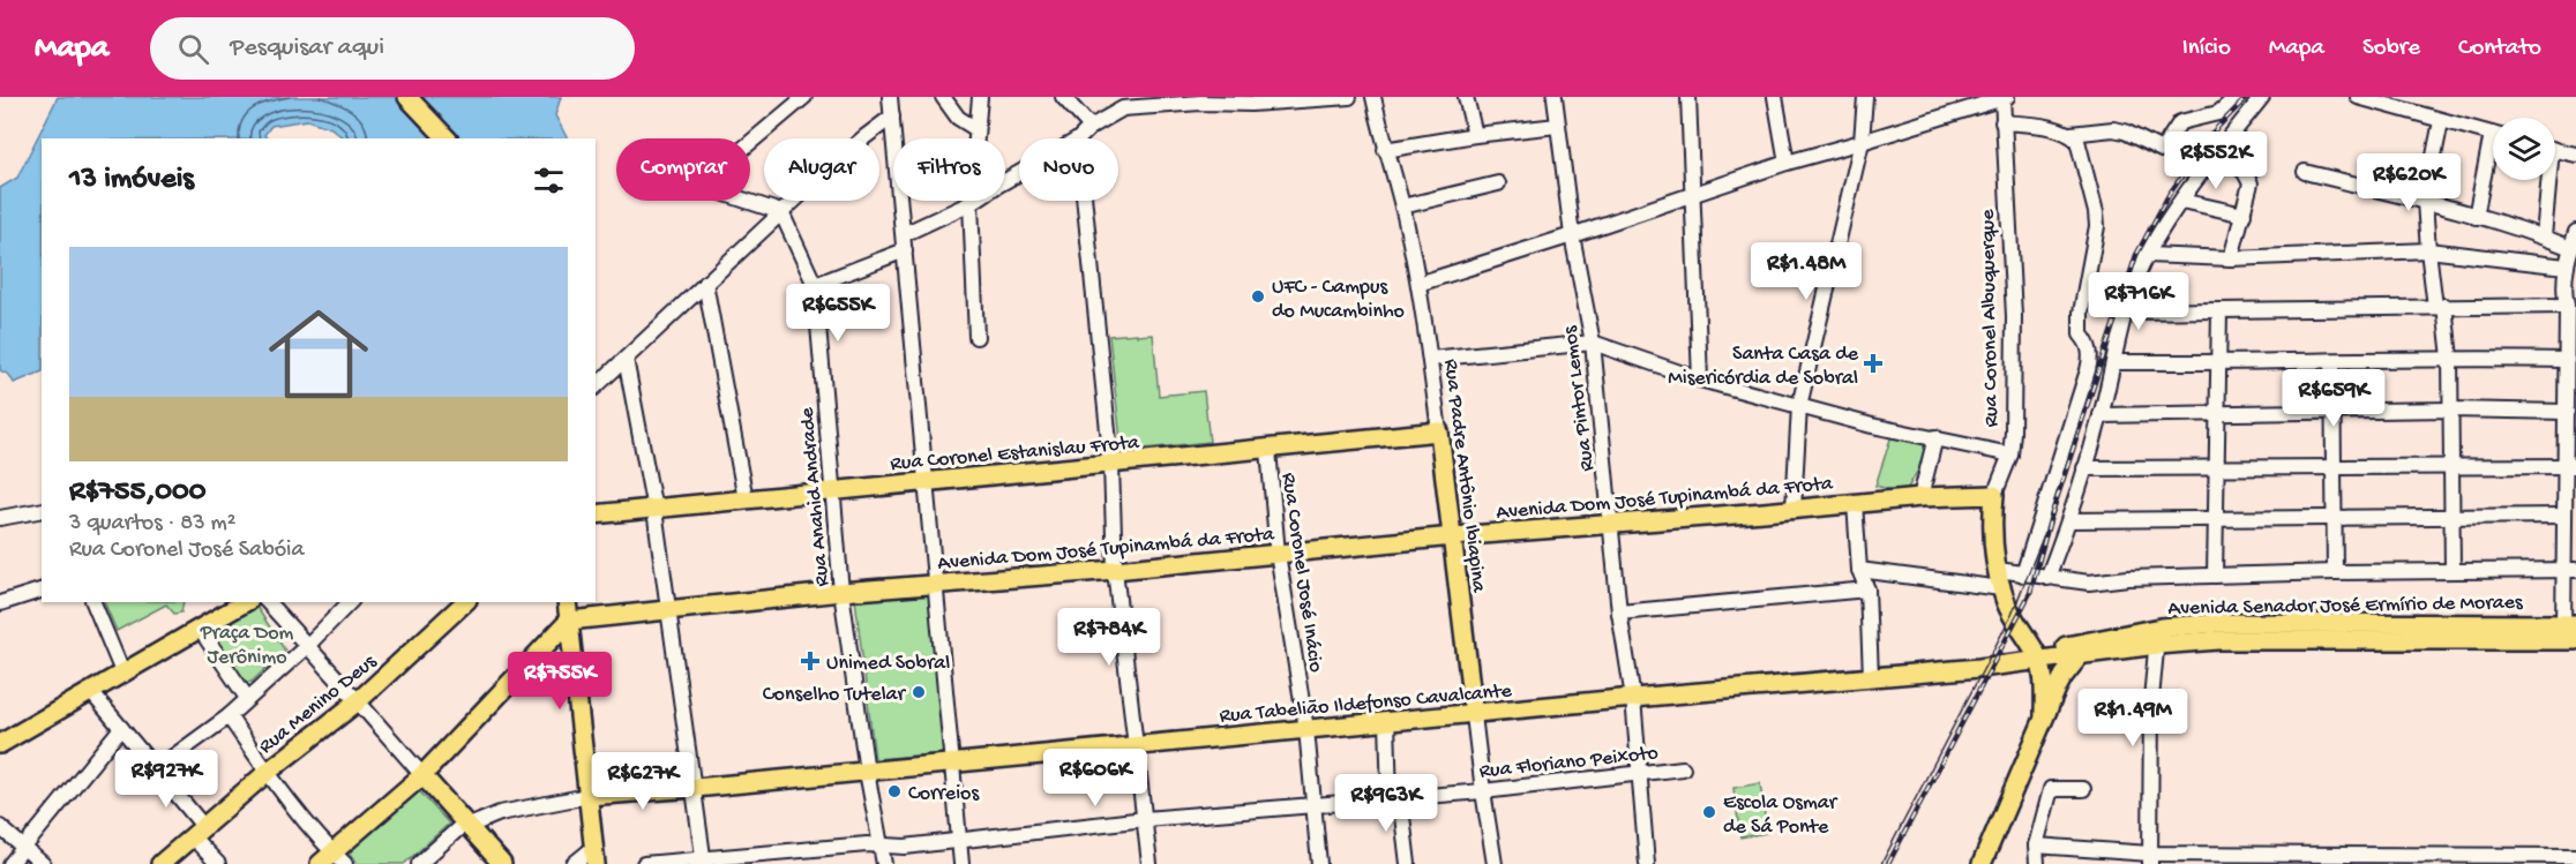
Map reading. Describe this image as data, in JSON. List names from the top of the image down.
{
  "streets": {
    "main road": [
      "Rua Coronel Albuquerque",
      "Rua Coronel Estanislau Frota",
      "Rua Padre Antônio Ibiapina",
      "Avenida Dom José Tupinambá da Frota",
      "Avenida Senador José Ermírio de Moraes",
      "Rua Tabelião Ildefonso Cavalcante",
      "Rua Menino Deus"
    ],
    "street": [
      "Rua Pintor Lemos",
      "Rua Anahid Andrade",
      "Rua Coronel José Inácio",
      "Rua Floriano Peixoto"
    ]
  },
  "crossings": [
    ["Rua Coronel Albuquerque", "Avenida Dom José Tupinambá da Frota"],
    ["Rua Coronel Albuquerque", "Avenida Senador José Ermírio de Moraes"],
    ["Rua Coronel Albuquerque", "Rua Tabelião Ildefonso Cavalcante"],
    ["Rua Pintor Lemos", "Avenida Dom José Tupinambá da Frota"],
    ["Rua Pintor Lemos", "Rua Tabelião Ildefonso Cavalcante"],
    ["Rua Pintor Lemos", "Rua Floriano Peixoto"],
    ["Rua Coronel Estanislau Frota", "Rua Padre Antônio Ibiapina"],
    ["Rua Coronel Estanislau Frota", "Rua Anahid Andrade"],
    ["Rua Coronel Estanislau Frota", "Rua Coronel José Inácio"],
    ["Rua Padre Antônio Ibiapina", "Avenida Dom José Tupinambá da Frota"],
    ["Rua Padre Antônio Ibiapina", "Rua Tabelião Ildefonso Cavalcante"],
    ["Rua Padre Antônio Ibiapina", "Rua Floriano Peixoto"],
    ["Avenida Dom José Tupinambá da Frota", "Rua Anahid Andrade"],
    ["Avenida Dom José Tupinambá da Frota", "Rua Coronel José Inácio"],
    ["Rua Anahid Andrade", "Rua Tabelião Ildefonso Cavalcante"],
    ["Rua Anahid Andrade", "Rua Floriano Peixoto"],
    ["Rua Coronel José Inácio", "Rua Tabelião Ildefonso Cavalcante"],
    ["Rua Coronel José Inácio", "Rua Floriano Peixoto"],
    ["Avenida Senador José Ermírio de Moraes", "Rua Tabelião Ildefonso Cavalcante"]
  ],
  "parks": ["Praça Dom Jerônimo"],
  "places": {
    "other": [
      "UFC - Campus do Mucambinho",
      "Conselho Tutelar",
      "Correios",
      "Escola Osmar de Sá Ponte"
    ],
    "health": ["Santa Casa de Misericórdia de Sobral", "Unimed Sobral"]
  },
  "page": {
    "header": "Mapa",
    "search": "Pesquisar aqui",
    "nav": [
      "Início",
      "Mapa",
      "Sobre",
      "Contato"
    ],
    "price": [
      "R$552K",
      "R$620K",
      "R$1.48M",
      "R$716K",
      "R$655K",
      "R$659K",
      "R$784K",
      "R$755K",
      "R$1.49M",
      "R$606K",
      "R$927K",
      "R$627K",
      "R$963K"
    ],
    "chip": [
      "Comprar",
      "Alugar",
      "Filtros",
      "Novo"
    ],
    "heading": "13 imóveis",
    "list": [
      {
        "name": "R$755,000",
        "note": "3 quartos · 83 m² · Rua Coronel José Sabóia"
      }
    ]
  }
}
